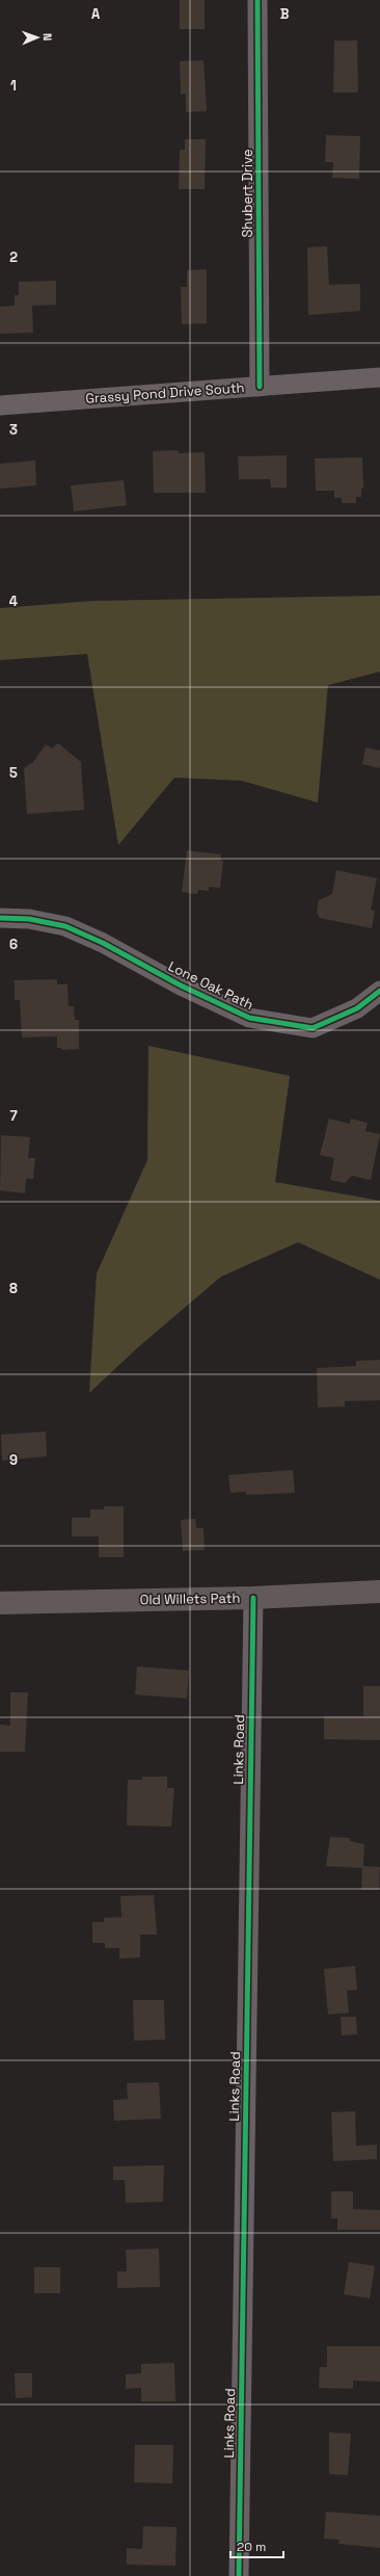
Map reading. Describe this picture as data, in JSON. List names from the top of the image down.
{
  "streets": {
    "main road": ["Old Willets Path"],
    "street": [
      "Shubert Drive",
      "Grassy Pond Drive South",
      "Lone Oak Path",
      "Links Road"
    ]
  },
  "crossings": [
    ["Shubert Drive", "Grassy Pond Drive South"],
    ["Old Willets Path", "Links Road"]
  ],
  "scale_bar": "20 m",
  "north": "right",
  "grid": {
    "columns": ["A", "B"],
    "rows": [
      "1",
      "2",
      "3",
      "4",
      "5",
      "6",
      "7",
      "8",
      "9"
    ]
  }
}
